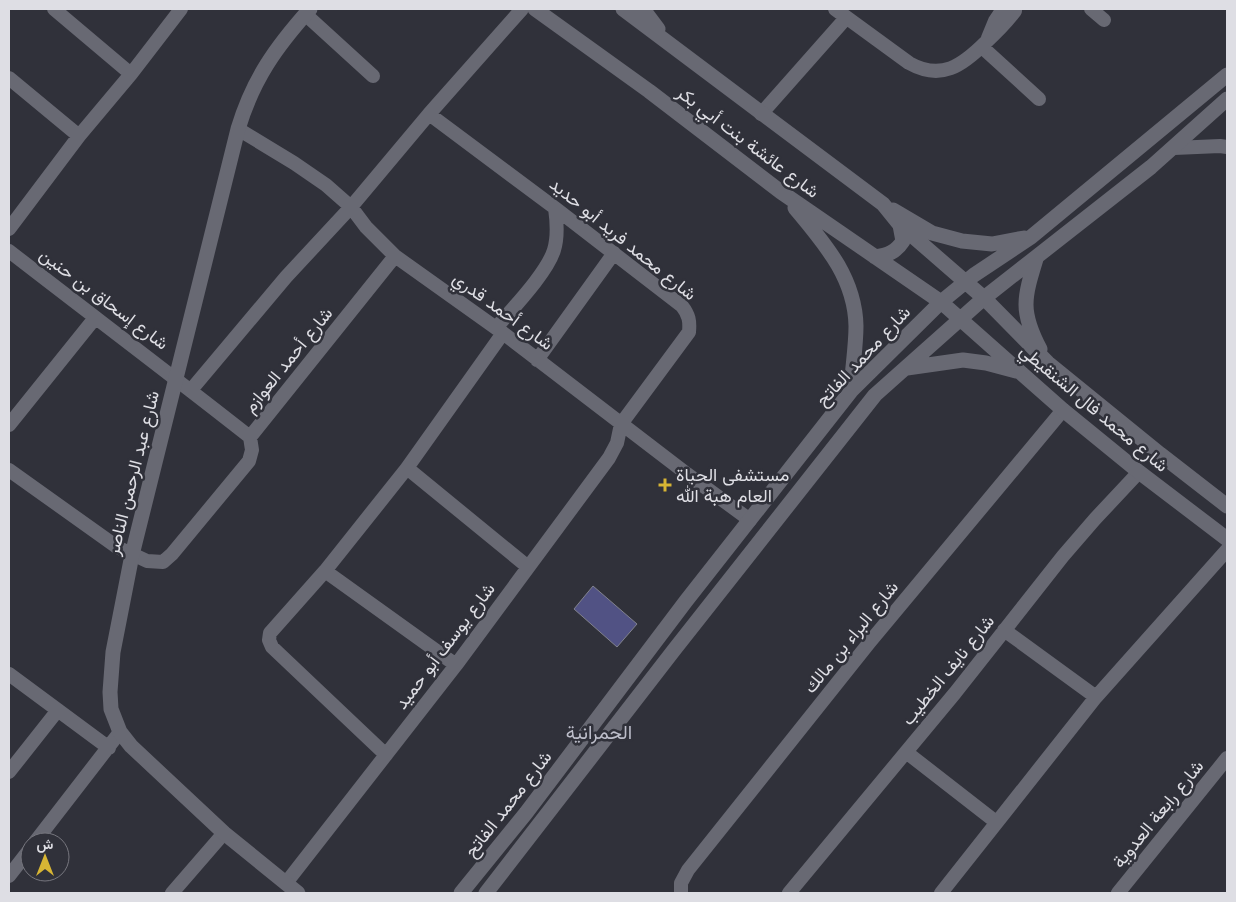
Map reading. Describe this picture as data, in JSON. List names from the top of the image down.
{
  "streets": {
    "main road": [
      "شارع عائشة بنت أبي بكر",
      "شارع محمد الفاتح",
      "شارع محمد فال الشنقيطي",
      "شارع عبد الرحمن الناصر"
    ],
    "street": [
      "شارع محمد فريد أبو حديد",
      "شارع إسحاق بن حنين",
      "شارع أحمد قدري",
      "شارع أحمد العوازم",
      "شارع البراء بن مالك",
      "شارع يوسف أبو حميد",
      "شارع نايف الخطيب",
      "شارع رابعة العدوية"
    ]
  },
  "crossings": [
    ["شارع عائشة بنت أبي بكر", "شارع محمد الفاتح"],
    ["شارع عائشة بنت أبي بكر", "شارع محمد فال الشنقيطي"],
    ["شارع محمد فريد أبو حديد", "شارع أحمد قدري"],
    ["شارع محمد فريد أبو حديد", "شارع يوسف أبو حميد"],
    ["شارع إسحاق بن حنين", "شارع أحمد العوازم"],
    ["شارع إسحاق بن حنين", "شارع عبد الرحمن الناصر"],
    ["شارع أحمد قدري", "شارع محمد الفاتح"],
    ["شارع أحمد قدري", "شارع أحمد العوازم"],
    ["شارع أحمد قدري", "شارع عبد الرحمن الناصر"],
    ["شارع أحمد قدري", "شارع يوسف أبو حميد"],
    ["شارع محمد الفاتح", "شارع محمد فال الشنقيطي"],
    ["شارع أحمد العوازم", "شارع عبد الرحمن الناصر"],
    ["شارع محمد فال الشنقيطي", "شارع البراء بن مالك"],
    ["شارع محمد فال الشنقيطي", "شارع نايف الخطيب"],
    ["شارع عبد الرحمن الناصر", "شارع يوسف أبو حميد"]
  ],
  "districts": ["الحمرانية"],
  "places": {
    "health": ["مستشفى الحياة العام هبة الله"]
  },
  "north": "top"
}
